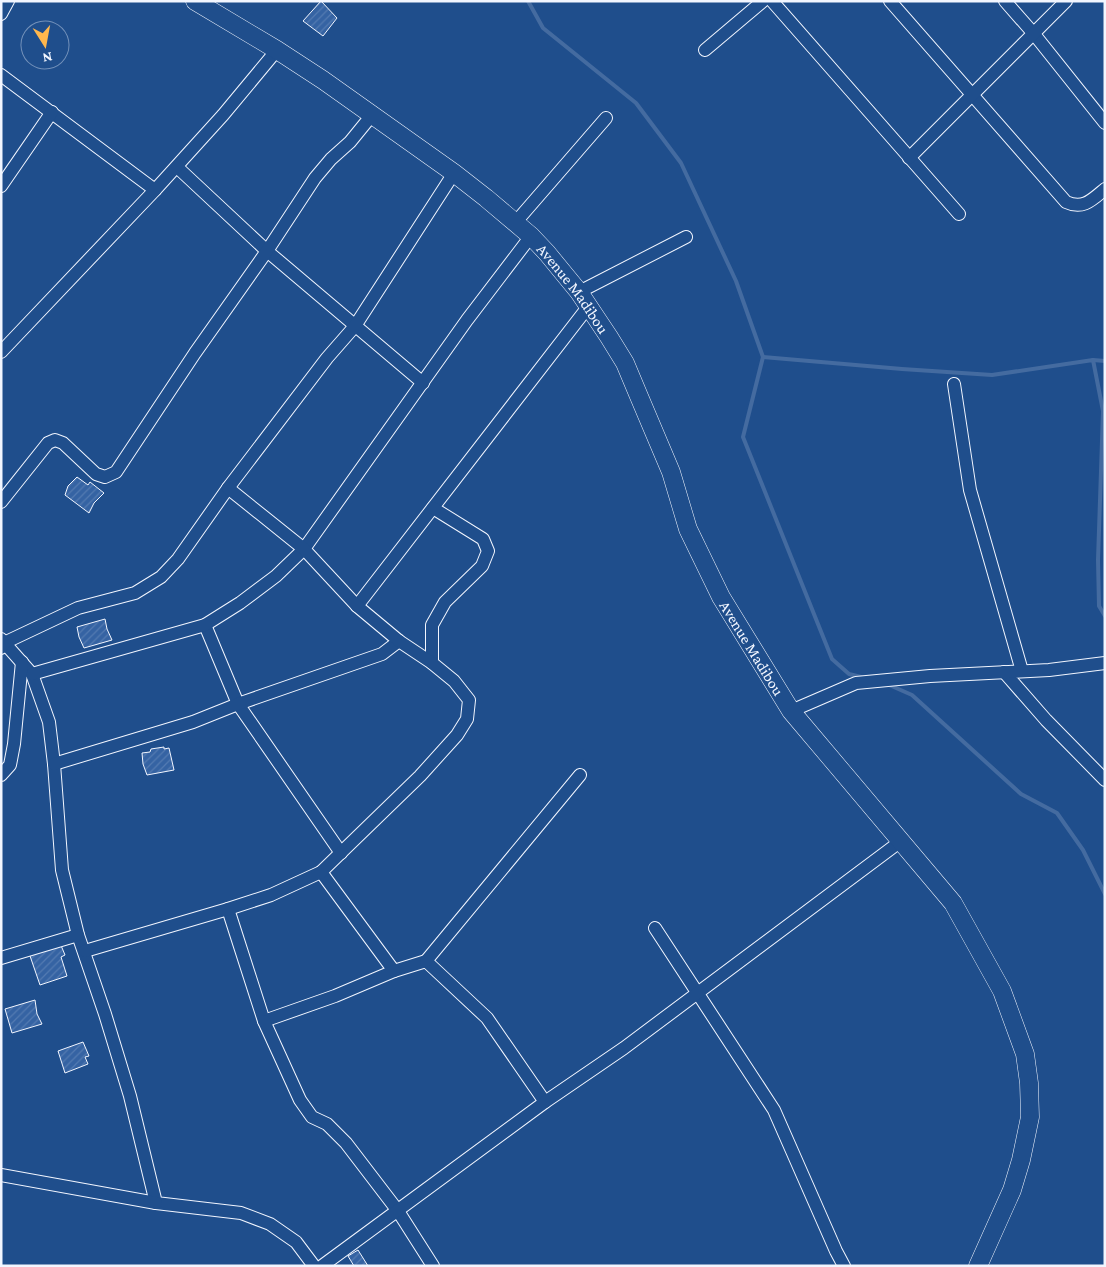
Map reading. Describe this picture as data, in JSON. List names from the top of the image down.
{
  "streets": {
    "street": ["Avenue Madibou"]
  },
  "north": "bottom"
}
